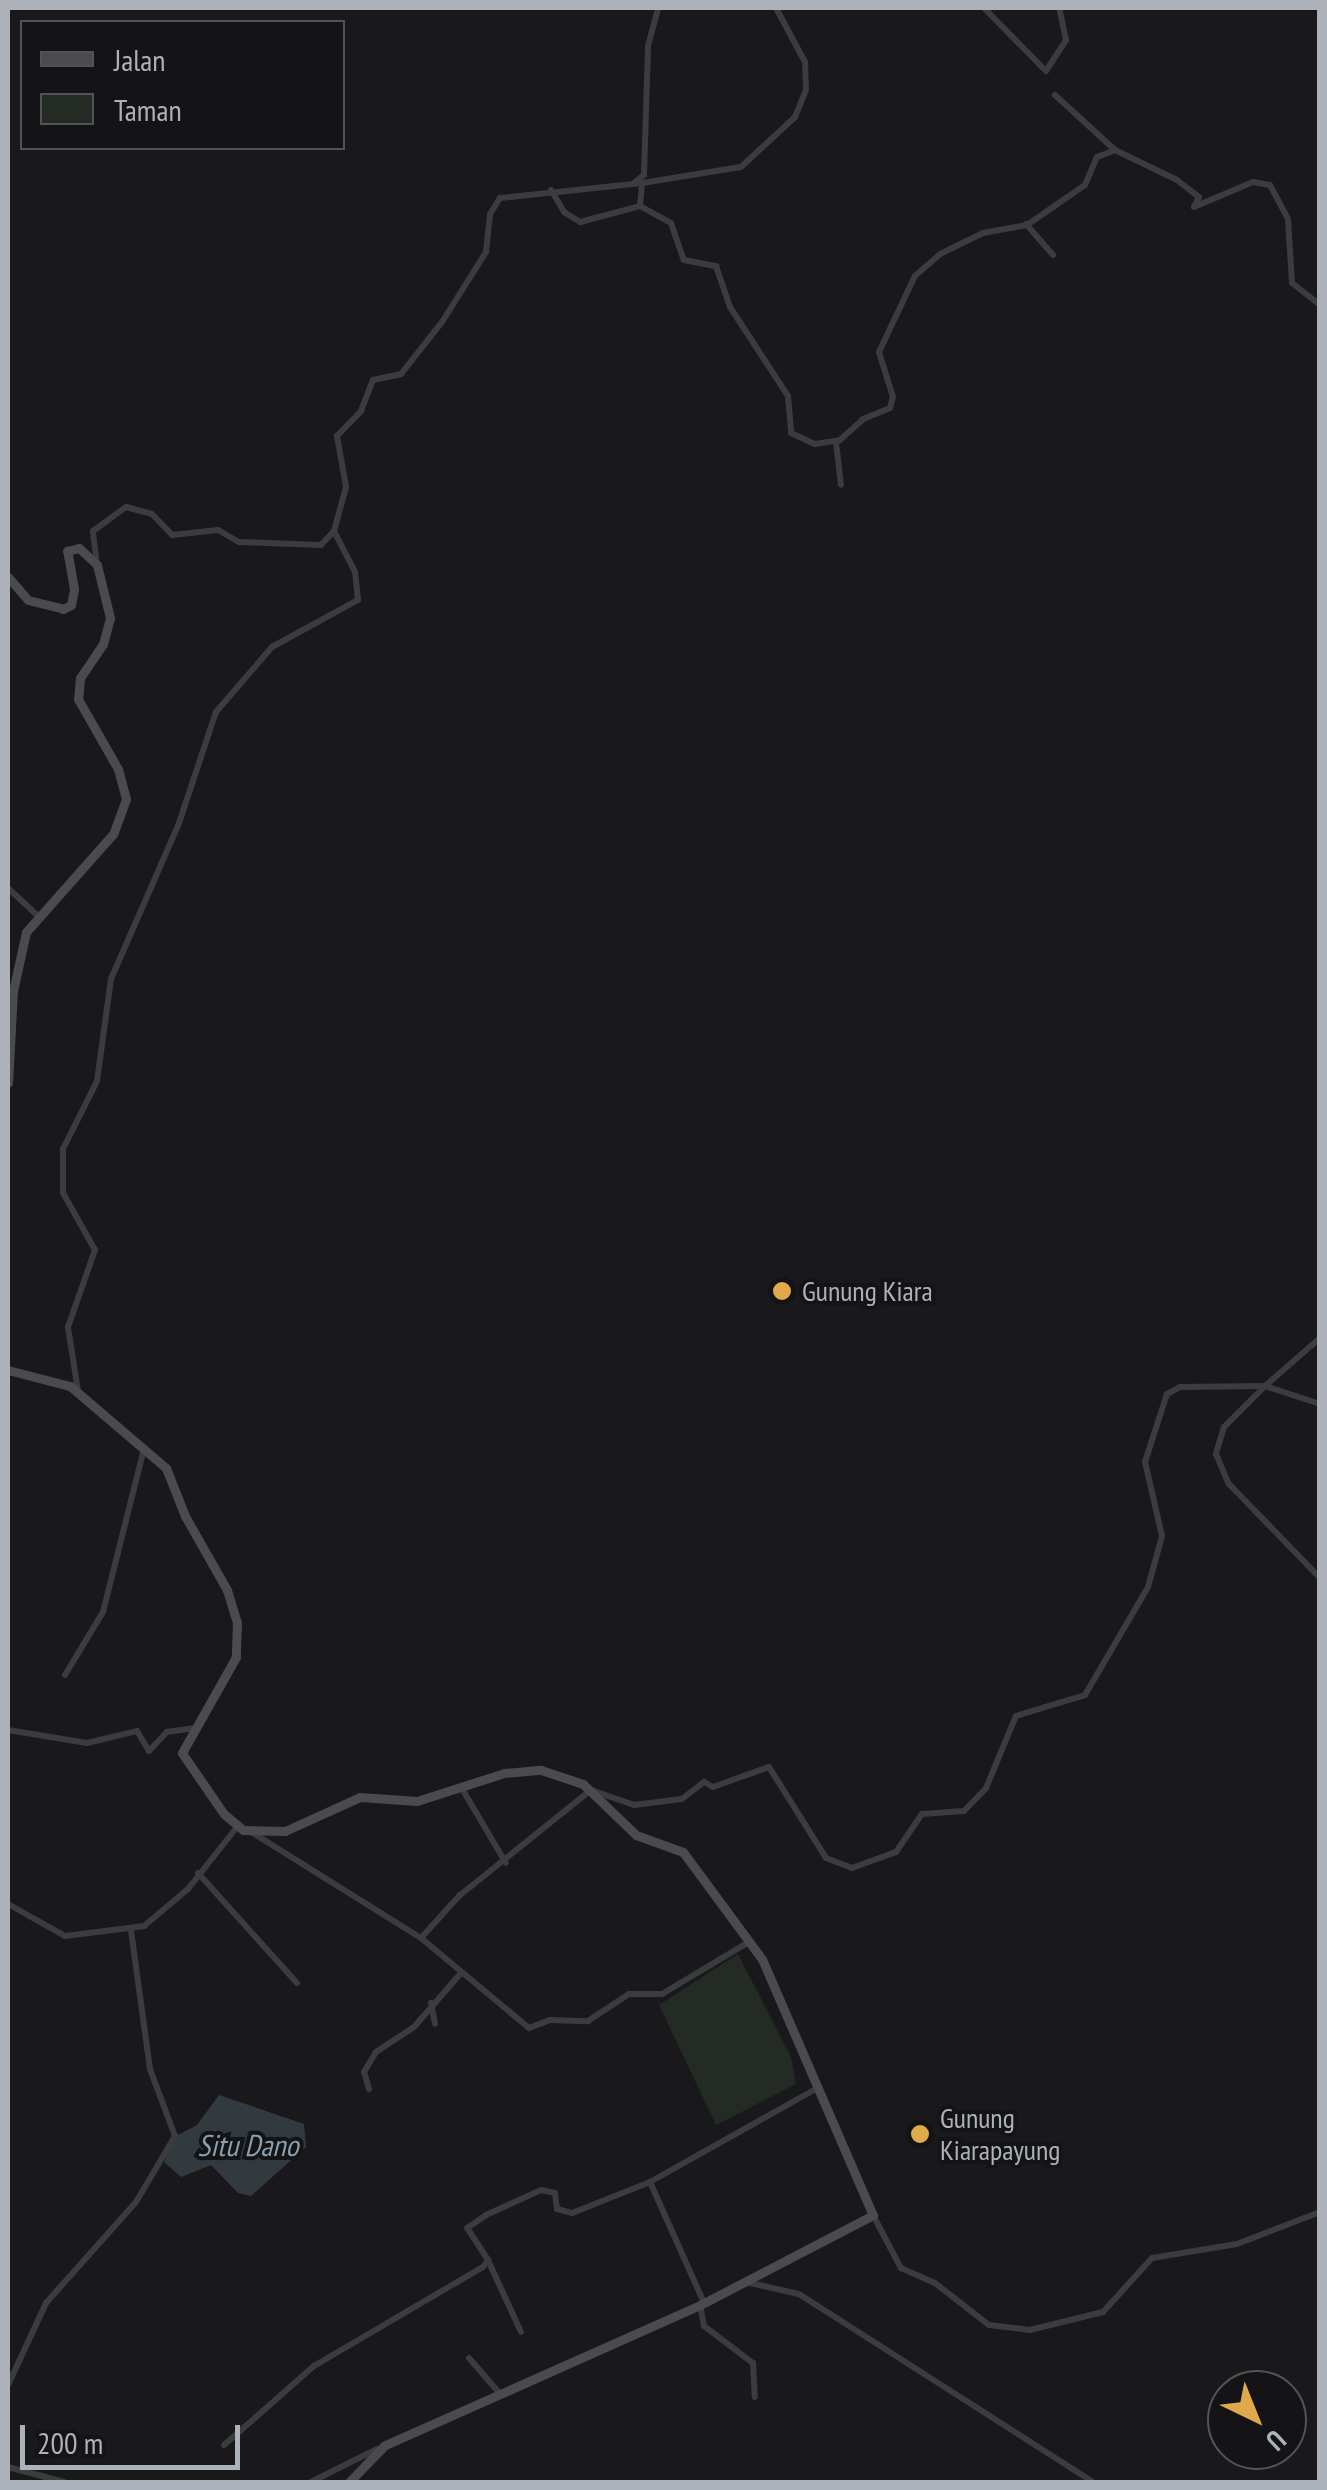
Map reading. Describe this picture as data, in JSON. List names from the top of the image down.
{
  "water": ["Situ Dano"],
  "places": ["Gunung Kiara", "Gunung Kiarapayung"],
  "legend": ["Jalan", "Taman"],
  "scale_bar": "200 m",
  "north": "bottom right"
}
